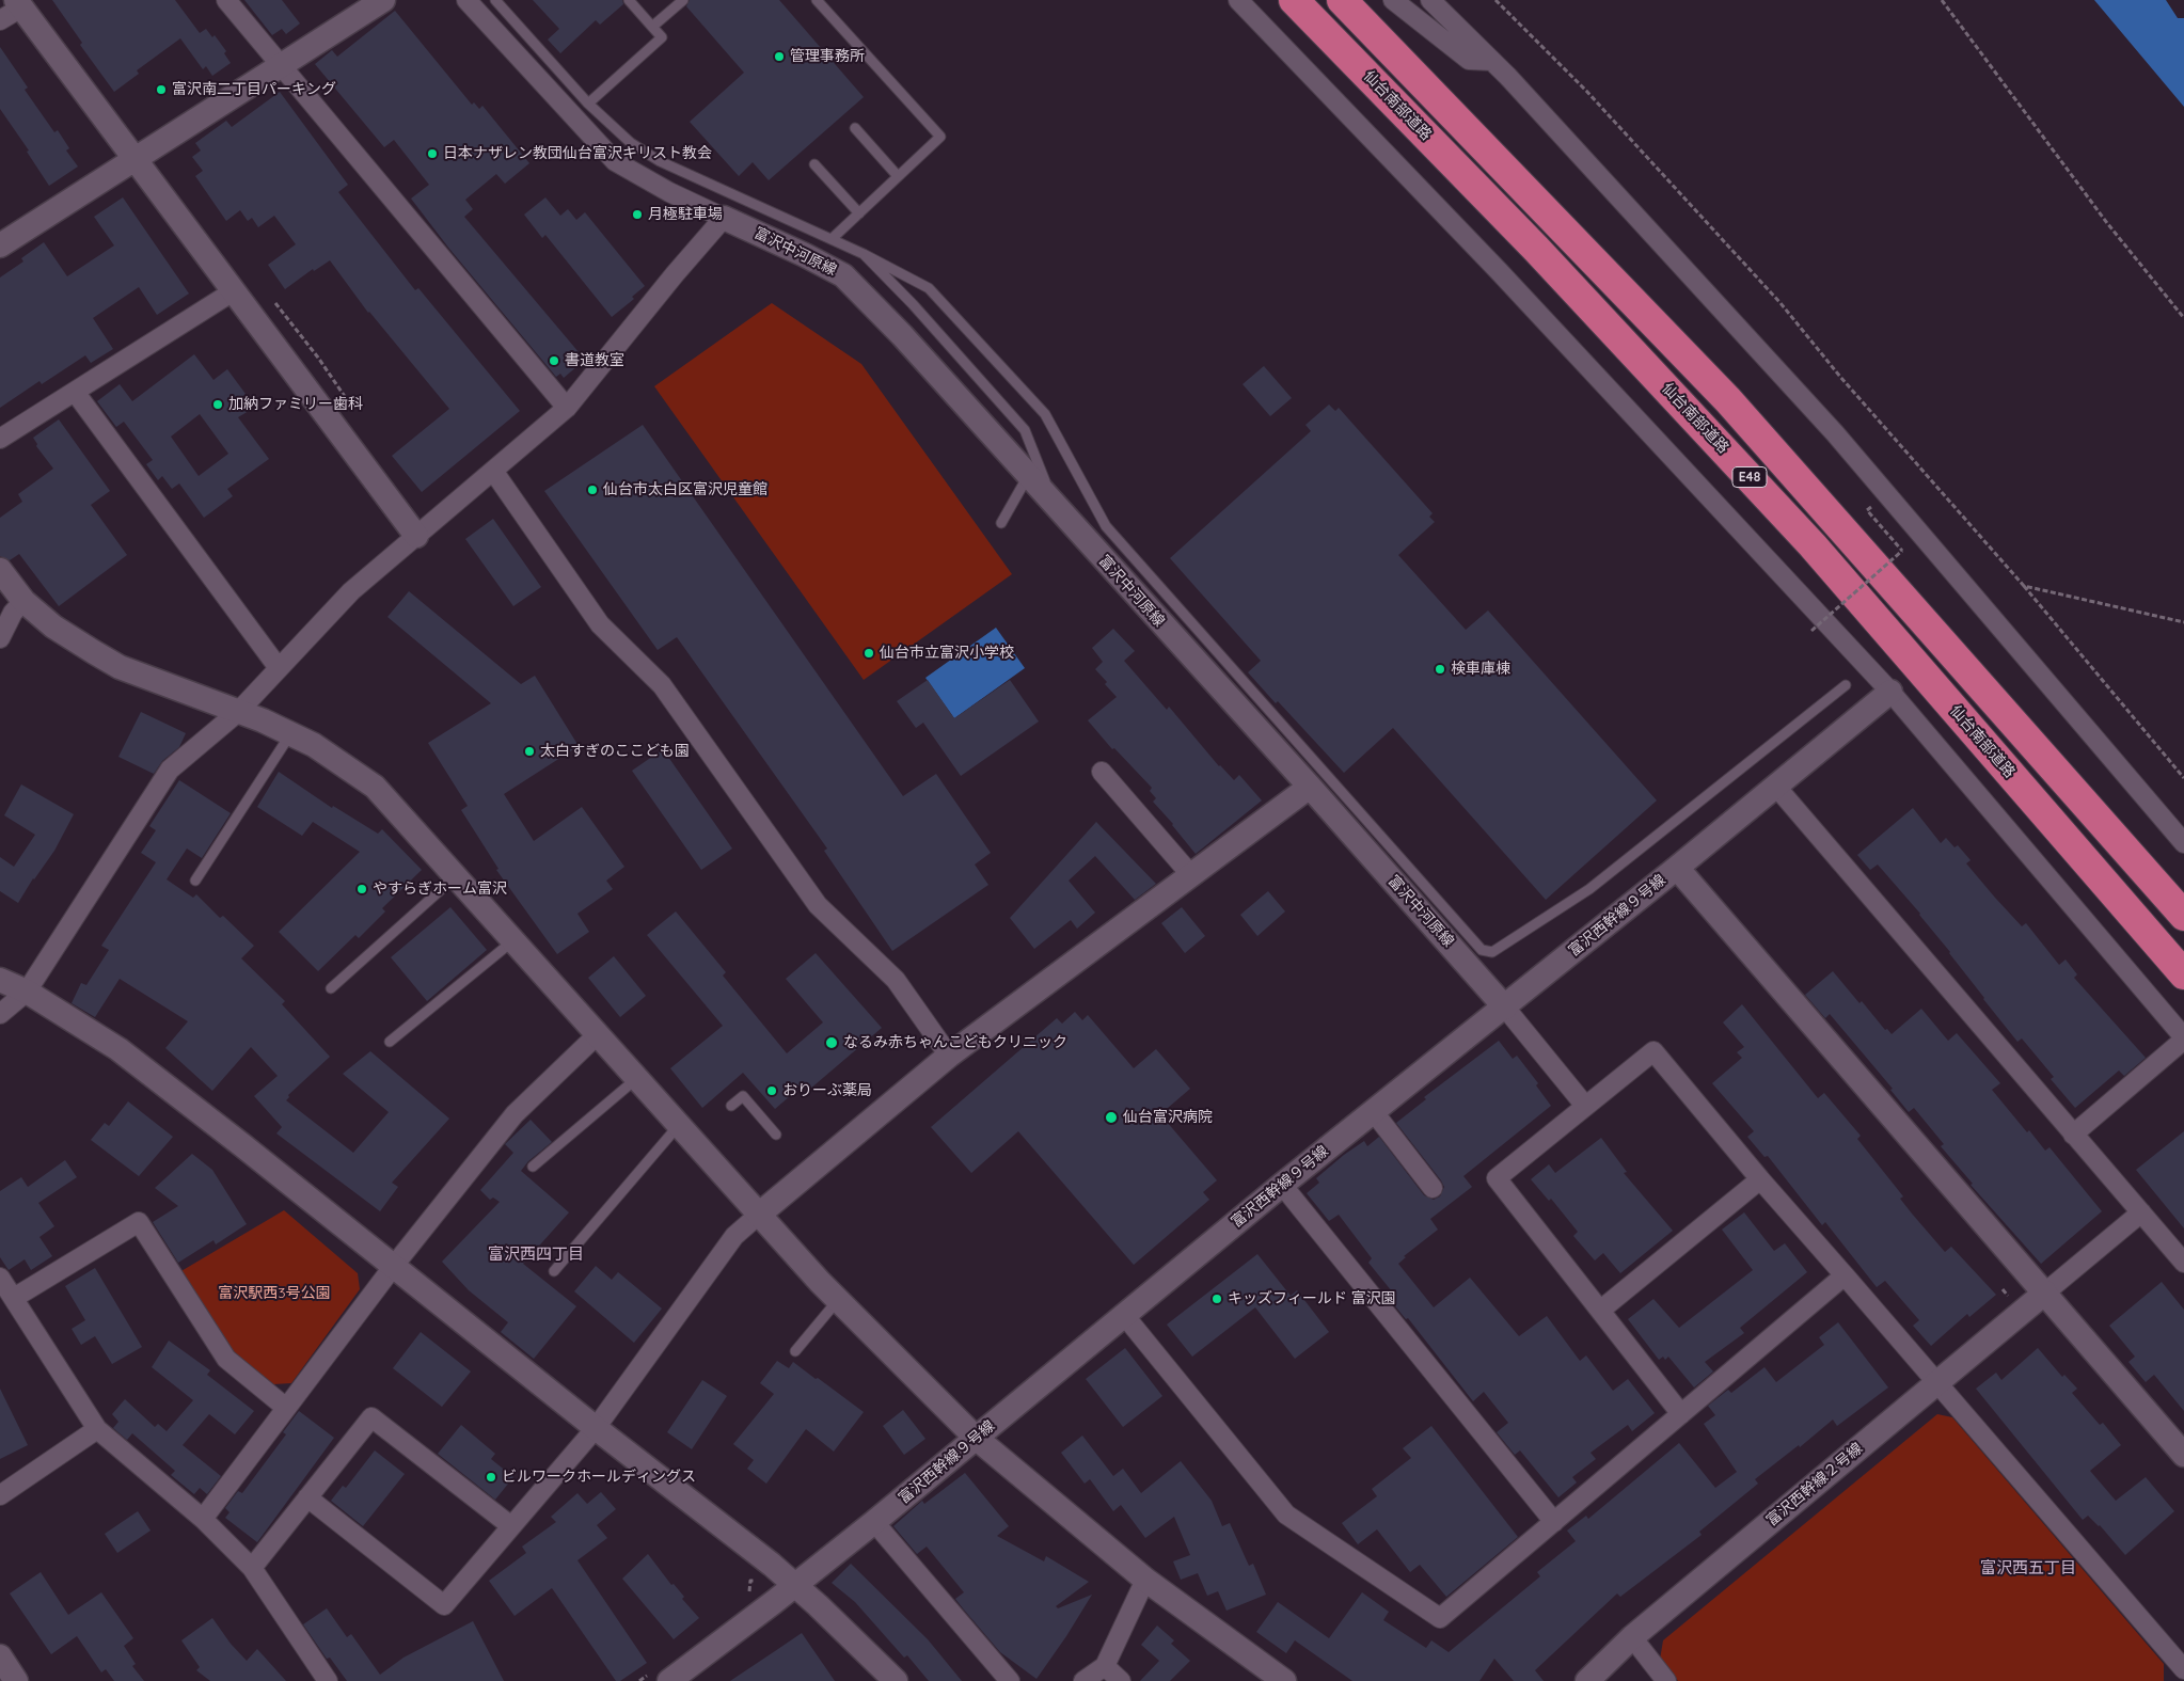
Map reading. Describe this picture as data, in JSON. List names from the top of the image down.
{
  "streets": {
    "highway": ["仙台南部道路", "E48"],
    "street": ["富沢中河原線", "富沢西幹線９号線", "富沢西幹線２号線"]
  },
  "crossings": [
    ["富沢中河原線", "富沢西幹線９号線"]
  ],
  "districts": ["富沢西四丁目", "富沢西五丁目"],
  "parks": ["富沢駅西3号公園"],
  "places": [
    "管理事務所",
    "富沢南二丁目パーキング",
    "日本ナザレン教団仙台富沢キリスト教会",
    "月極駐車場",
    "書道教室",
    "加納ファミリー歯科",
    "仙台市太白区富沢児童館",
    "仙台市立富沢小学校",
    "検車庫棟",
    "太白すぎのここども園",
    "やすらぎホーム富沢",
    "なるみ赤ちゃんこどもクリニック",
    "おりーぶ薬局",
    "仙台富沢病院",
    "キッズフィールド 富沢園",
    "ビルワークホールディングス"
  ]
}
